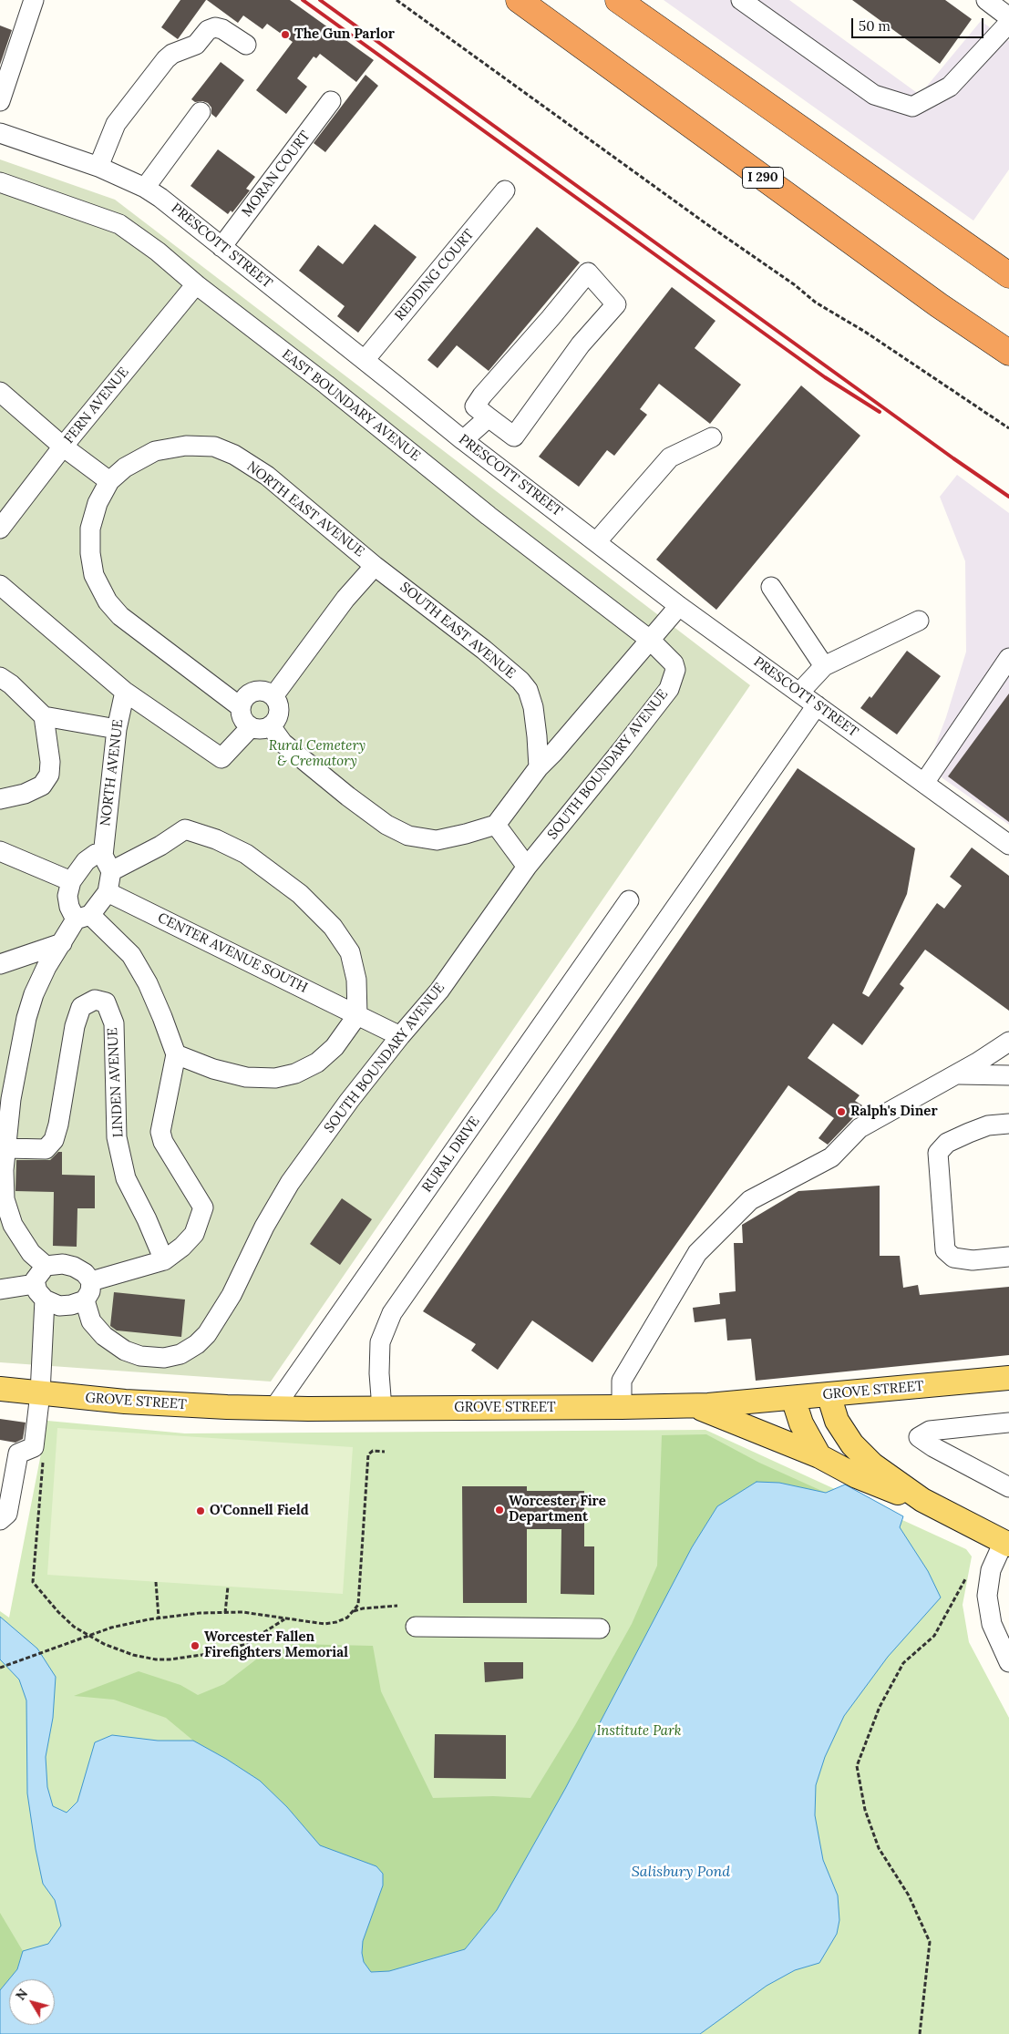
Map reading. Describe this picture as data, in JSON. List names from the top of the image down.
{
  "streets": {
    "highway": ["I 290"],
    "main road": ["GROVE STREET"],
    "street": [
      "MORAN COURT",
      "PRESCOTT STREET",
      "REDDING COURT",
      "FERN AVENUE",
      "EAST BOUNDARY AVENUE",
      "NORTH EAST AVENUE",
      "SOUTH EAST AVENUE",
      "SOUTH BOUNDARY AVENUE",
      "NORTH AVENUE",
      "CENTER AVENUE SOUTH",
      "LINDEN AVENUE",
      "RURAL DRIVE"
    ]
  },
  "crossings": [
    ["MORAN COURT", "PRESCOTT STREET"],
    ["PRESCOTT STREET", "REDDING COURT"],
    ["FERN AVENUE", "EAST BOUNDARY AVENUE"],
    ["EAST BOUNDARY AVENUE", "SOUTH BOUNDARY AVENUE"],
    ["NORTH EAST AVENUE", "SOUTH EAST AVENUE"],
    ["SOUTH BOUNDARY AVENUE", "CENTER AVENUE SOUTH"],
    ["NORTH AVENUE", "CENTER AVENUE SOUTH"],
    ["RURAL DRIVE", "GROVE STREET"]
  ],
  "water": ["Salisbury Pond"],
  "parks": ["Rural Cemetery & Crematory", "Institute Park"],
  "places": [
    "The Gun Parlor",
    "Ralph's Diner",
    "Worcester Fire Department",
    "O'Connell Field",
    "Worcester Fallen Firefighters Memorial"
  ],
  "scale_bar": "50 m",
  "north": "top left"
}
